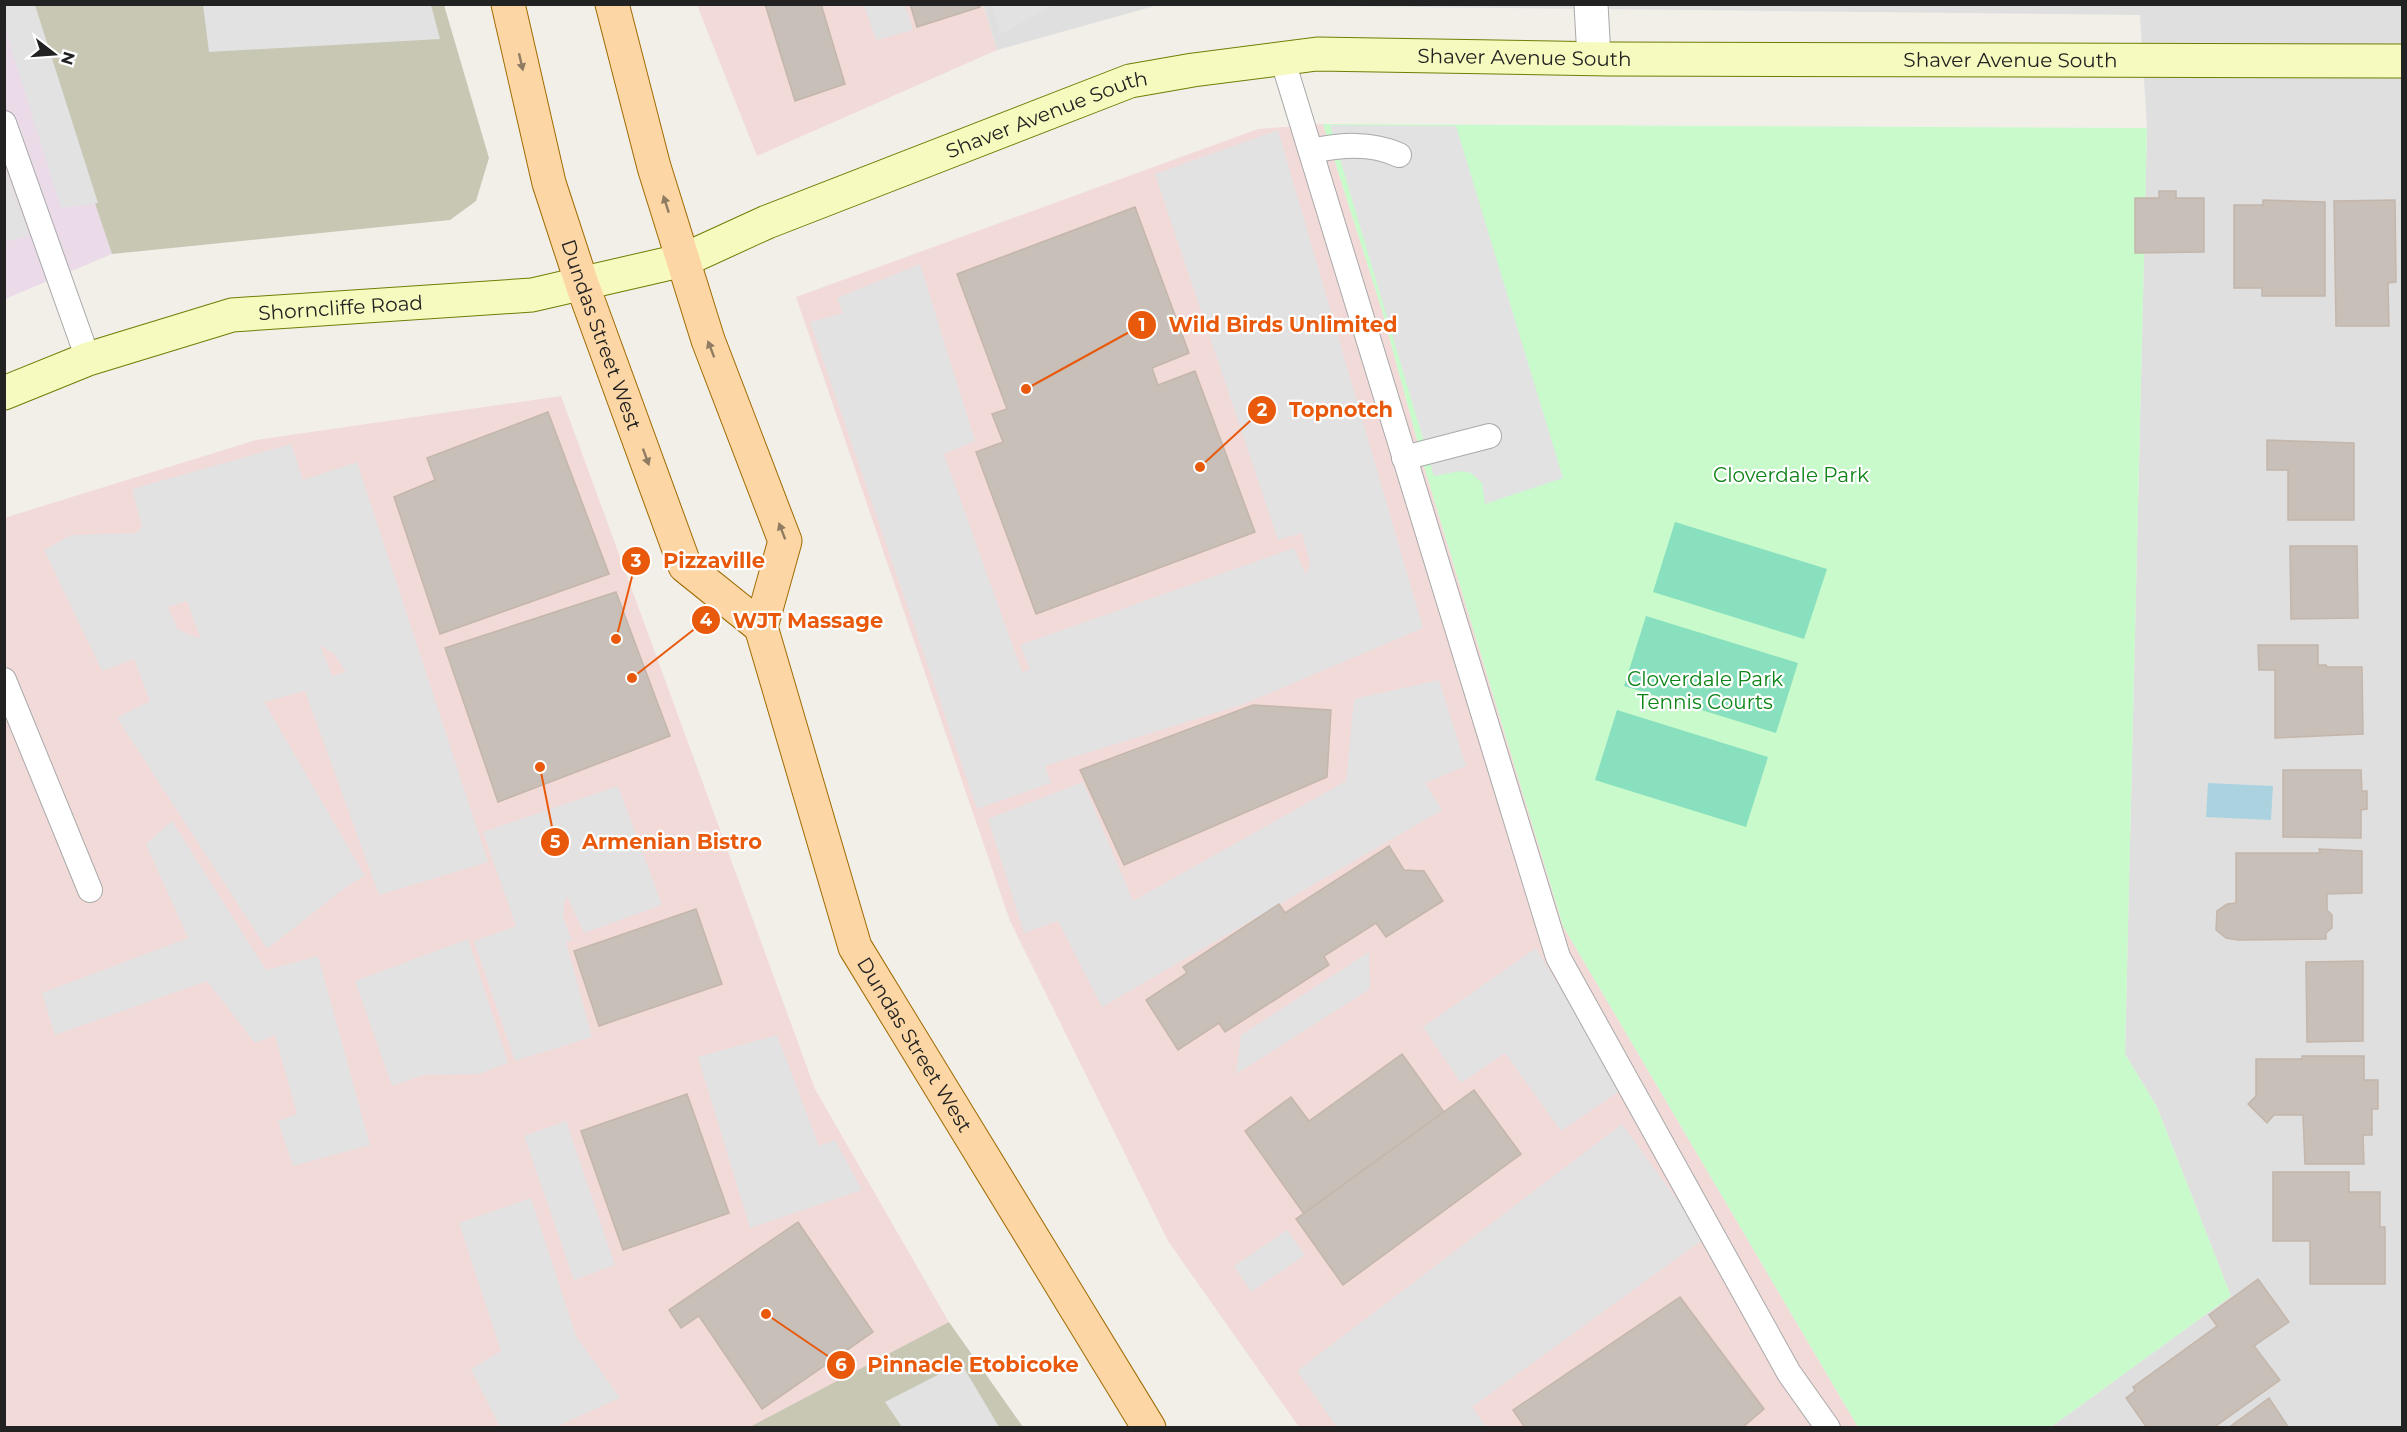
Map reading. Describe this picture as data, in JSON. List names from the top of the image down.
{
  "streets": {
    "main road": ["Dundas Street West"],
    "street": ["Shaver Avenue South", "Shorncliffe Road"]
  },
  "crossings": [
    ["Shaver Avenue South", "Shorncliffe Road"],
    ["Shorncliffe Road", "Dundas Street West"]
  ],
  "parks": ["Cloverdale Park", "Cloverdale Park Tennis Courts"],
  "places": [
    "Wild Birds Unlimited",
    "Topnotch",
    "Pizzaville",
    "WJT Massage",
    "Armenian Bistro",
    "Pinnacle Etobicoke"
  ],
  "north": "right"
}
